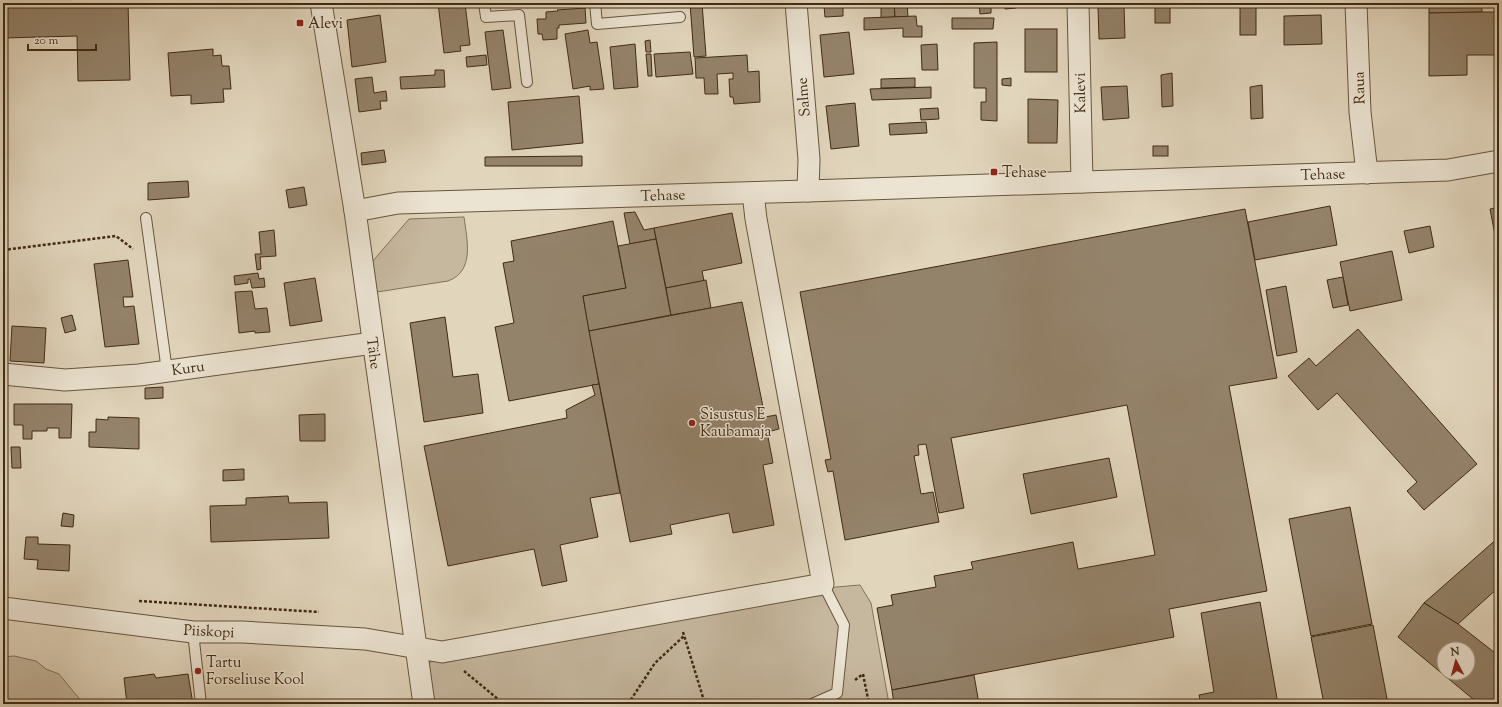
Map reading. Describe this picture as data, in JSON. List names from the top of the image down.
{
  "streets": {
    "street": [
      "Raua",
      "Kalevi",
      "Salme",
      "Tehase",
      "Tähe",
      "Kuru",
      "Piiskopi"
    ]
  },
  "crossings": [
    ["Raua", "Tehase"],
    ["Kalevi", "Tehase"],
    ["Salme", "Tehase"],
    ["Tehase", "Tähe"],
    ["Tähe", "Kuru"],
    ["Tähe", "Piiskopi"]
  ],
  "places": {
    "transit": ["Alevi", "Tehase"],
    "other": ["Sisustus E Kaubamaja", "Tartu Forseliuse Kool"]
  },
  "scale_bar": "20 m",
  "north": "top"
}
